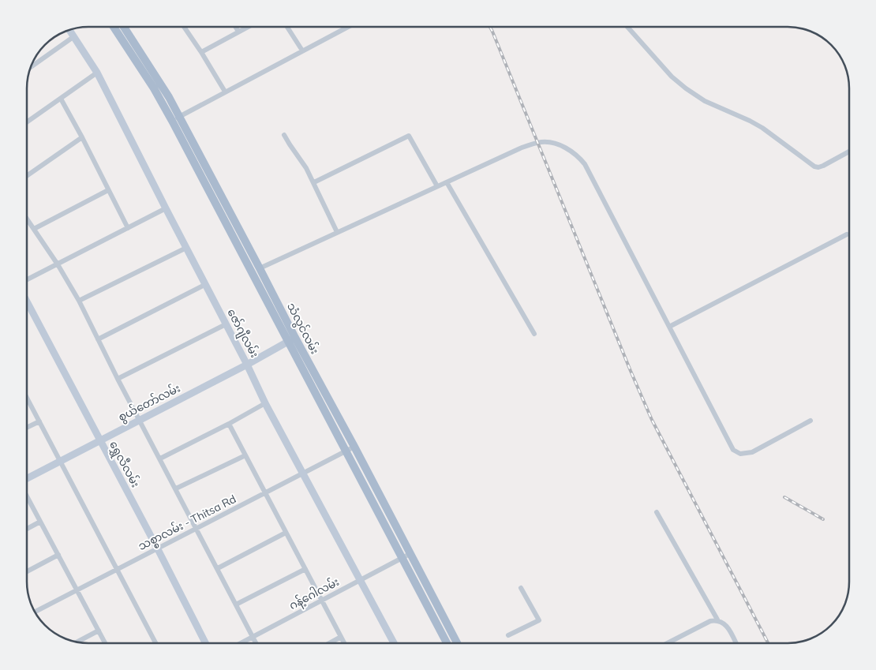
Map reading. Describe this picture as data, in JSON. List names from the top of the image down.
{
  "streets": {
    "main road": ["သံလွင်လမ်း"],
    "street": [
      "ဇော်ဂျီလမ်း",
      "စွယ်တော်လမ်း",
      "ရွှေလီလမ်း",
      "သစ္စာလမ်း - Thitsa Rd",
      "ဂန့်ဂေါလမ်း"
    ]
  },
  "crossings": [
    ["သံလွင်လမ်း", "စွယ်တော်လမ်း"],
    ["သံလွင်လမ်း", "သစ္စာလမ်း - Thitsa Rd"],
    ["သံလွင်လမ်း", "ဂန့်ဂေါလမ်း"],
    ["ဇော်ဂျီလမ်း", "စွယ်တော်လမ်း"],
    ["ဇော်ဂျီလမ်း", "သစ္စာလမ်း - Thitsa Rd"],
    ["ဇော်ဂျီလမ်း", "ဂန့်ဂေါလမ်း"],
    ["စွယ်တော်လမ်း", "ရွှေလီလမ်း"],
    ["ရွှေလီလမ်း", "သစ္စာလမ်း - Thitsa Rd"]
  ]
}
